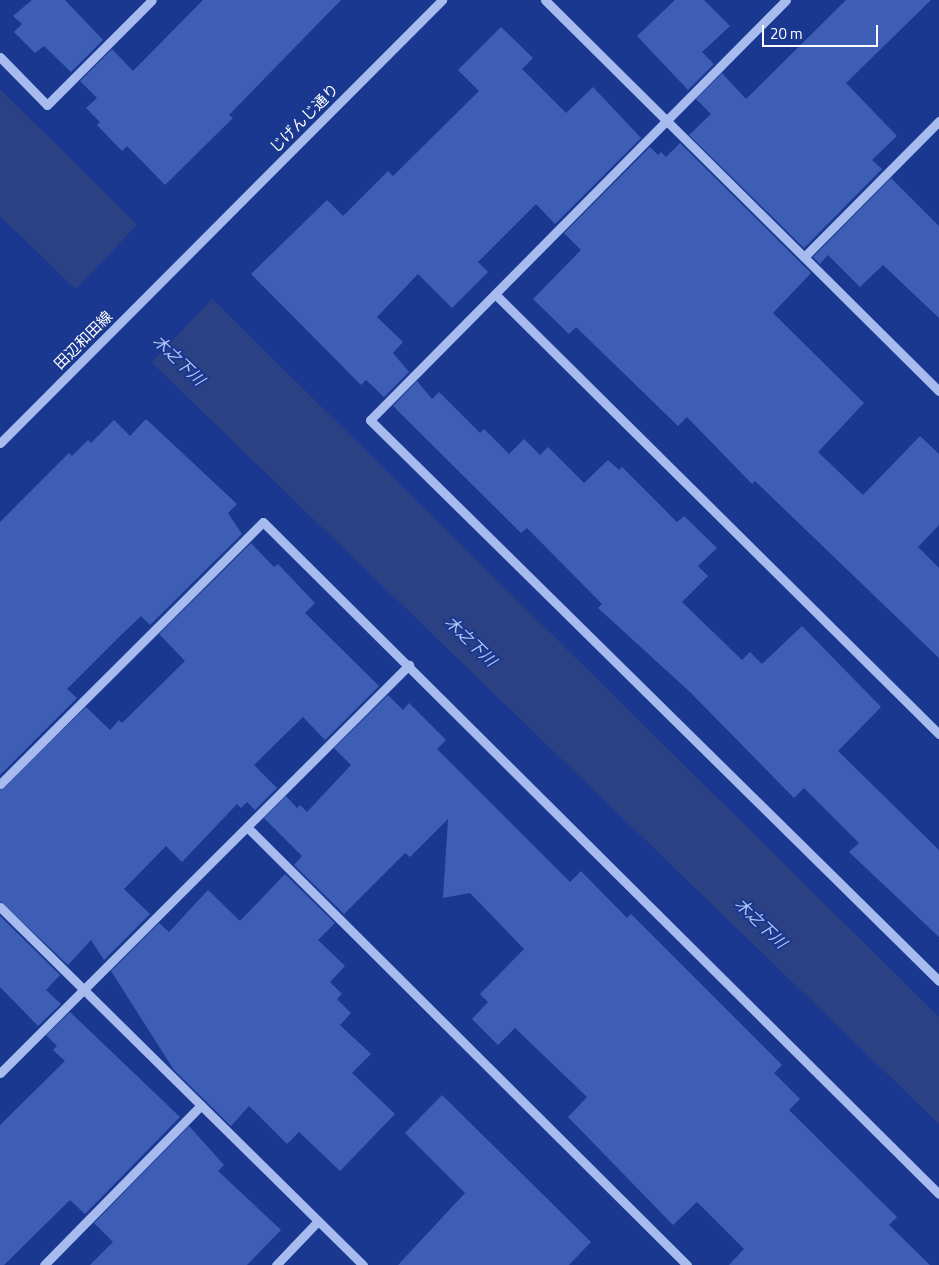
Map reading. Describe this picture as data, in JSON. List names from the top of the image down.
{
  "streets": {
    "street": ["じげんじ通り", "田辺和田線"]
  },
  "crossings": [
    ["じげんじ通り", "田辺和田線"]
  ],
  "water": ["木之下川"],
  "scale_bar": "20 m"
}
